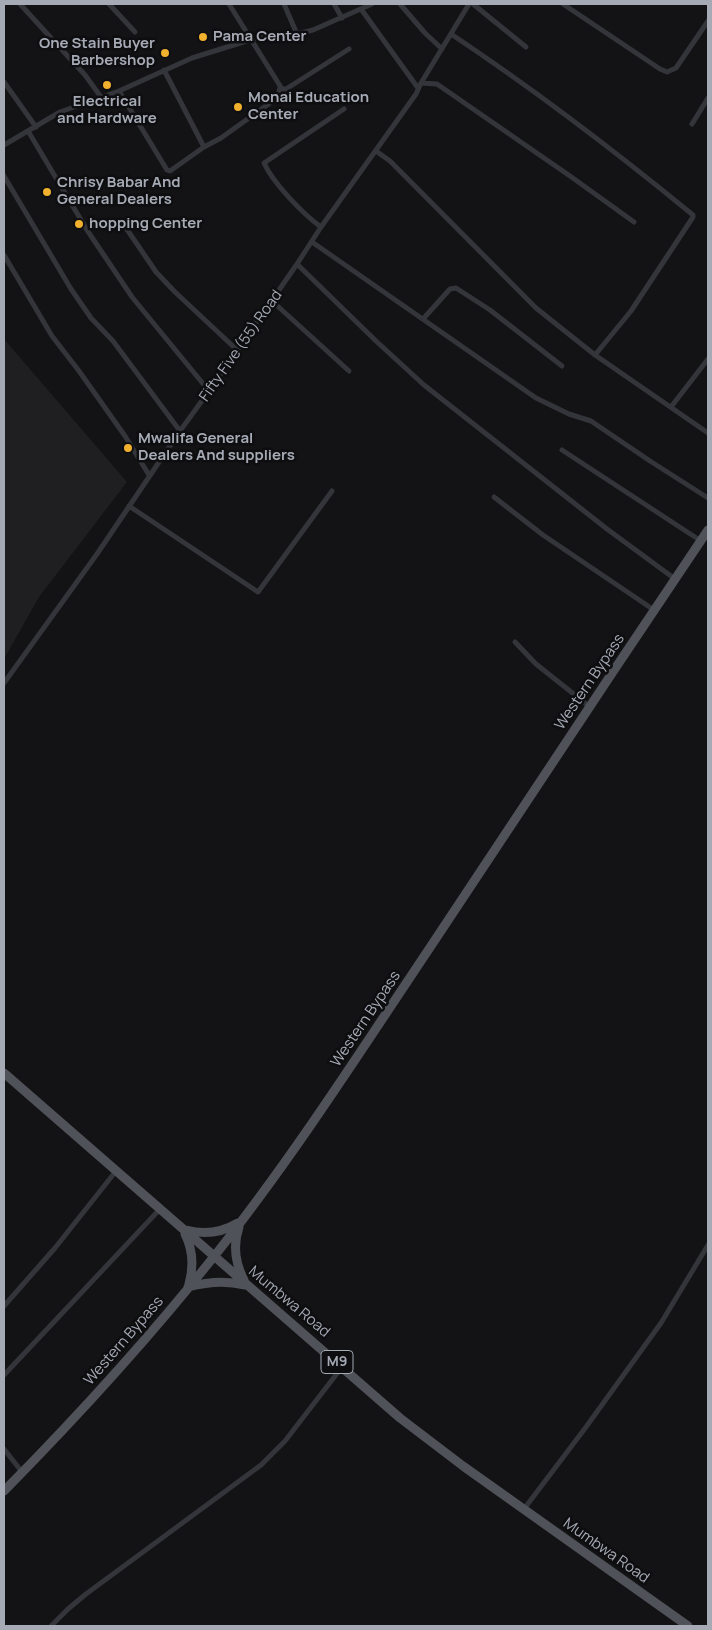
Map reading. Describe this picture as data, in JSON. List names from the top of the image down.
{
  "streets": {
    "main road": ["Western Bypass", "Mumbwa Road", "M9"],
    "street": ["Fifty Five (55) Road"]
  },
  "crossings": [
    ["Western Bypass", "Mumbwa Road"]
  ],
  "places": [
    "Pama Center",
    "One Stain Buyer Barbershop",
    "Electrical and Hardware",
    "Monai Education Center",
    "Chrisy Babar And General Dealers",
    "hopping Center",
    "Mwalifa General Dealers And suppliers"
  ]
}
